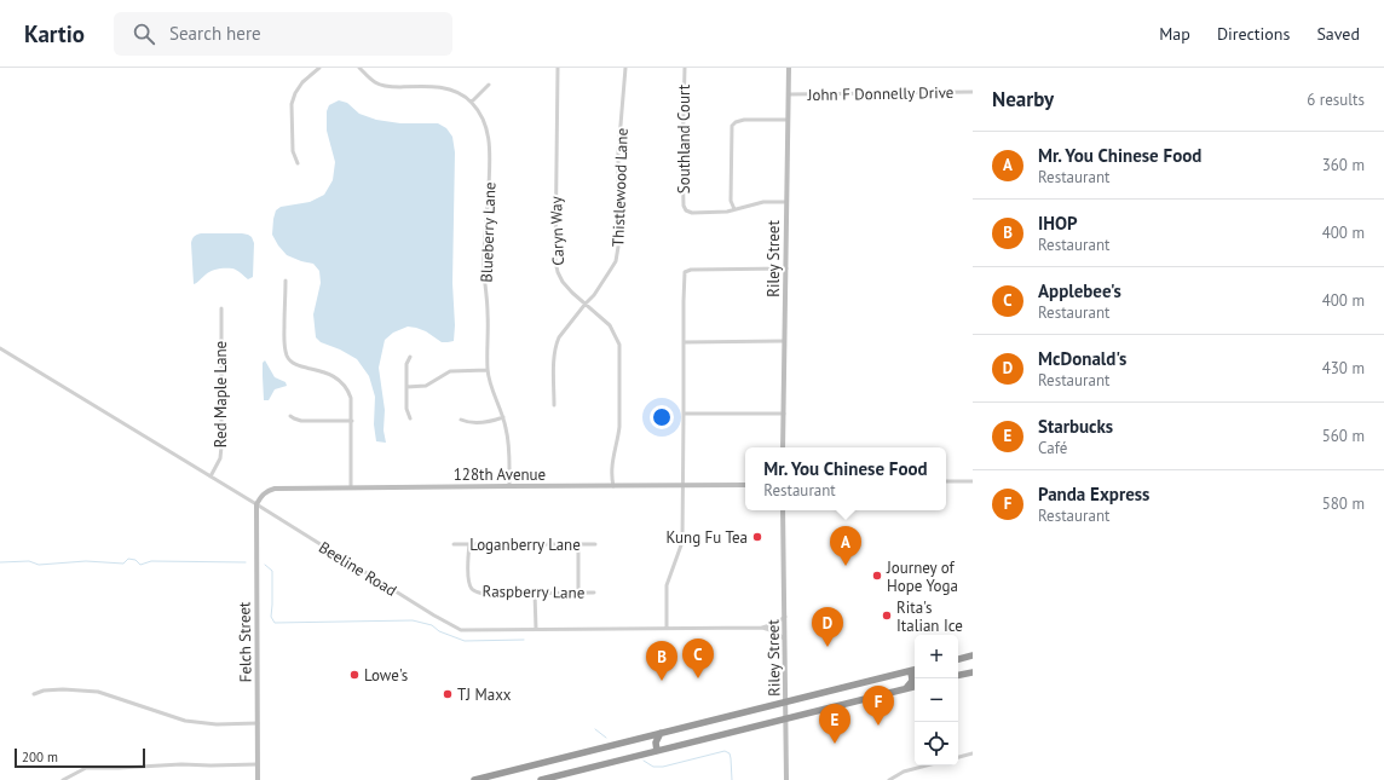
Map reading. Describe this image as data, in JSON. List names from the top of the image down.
{
  "streets": {
    "street": [
      "John F Donnelly Drive",
      "Southland Court",
      "Thistlewood Lane",
      "Caryn Way",
      "Blueberry Lane",
      "Riley Street",
      "Red Maple Lane",
      "128th Avenue",
      "Loganberry Lane",
      "Beeline Road",
      "Raspberry Lane",
      "Felch Street"
    ]
  },
  "crossings": [
    ["John F Donnelly Drive", "Riley Street"],
    ["Thistlewood Lane", "Caryn Way"],
    ["Caryn Way", "128th Avenue"],
    ["Blueberry Lane", "128th Avenue"],
    ["Riley Street", "Beeline Road"],
    ["Red Maple Lane", "Beeline Road"],
    ["128th Avenue", "Beeline Road"],
    ["128th Avenue", "Felch Street"],
    ["Loganberry Lane", "Raspberry Lane"],
    ["Beeline Road", "Felch Street"]
  ],
  "places": [
    "Kung Fu Tea",
    "Journey of Hope Yoga",
    "Rita's Italian Ice",
    "Lowe's",
    "TJ Maxx"
  ],
  "scale_bar": "200 m",
  "page": {
    "header": "Kartio",
    "search": "Search here",
    "nav": ["Map", "Directions", "Saved"],
    "heading": ["Nearby", "6 results"],
    "list": [
      {
        "mark": "A",
        "name": "Mr. You Chinese Food",
        "note": "Restaurant",
        "value": "360 m"
      },
      {
        "mark": "B",
        "name": "IHOP",
        "note": "Restaurant",
        "value": "400 m"
      },
      {
        "mark": "C",
        "name": "Applebee's",
        "note": "Restaurant",
        "value": "400 m"
      },
      {
        "mark": "D",
        "name": "McDonald's",
        "note": "Restaurant",
        "value": "430 m"
      },
      {
        "mark": "E",
        "name": "Starbucks",
        "note": "Café",
        "value": "560 m"
      },
      {
        "mark": "F",
        "name": "Panda Express",
        "note": "Restaurant",
        "value": "580 m"
      }
    ],
    "popup": ["Mr. You Chinese Food", "Restaurant"],
    "pins": [
      "A",
      "D",
      "C",
      "B",
      "F",
      "E"
    ],
    "map_buttons": ["+", "−"],
    "scale": "200 m"
  }
}
